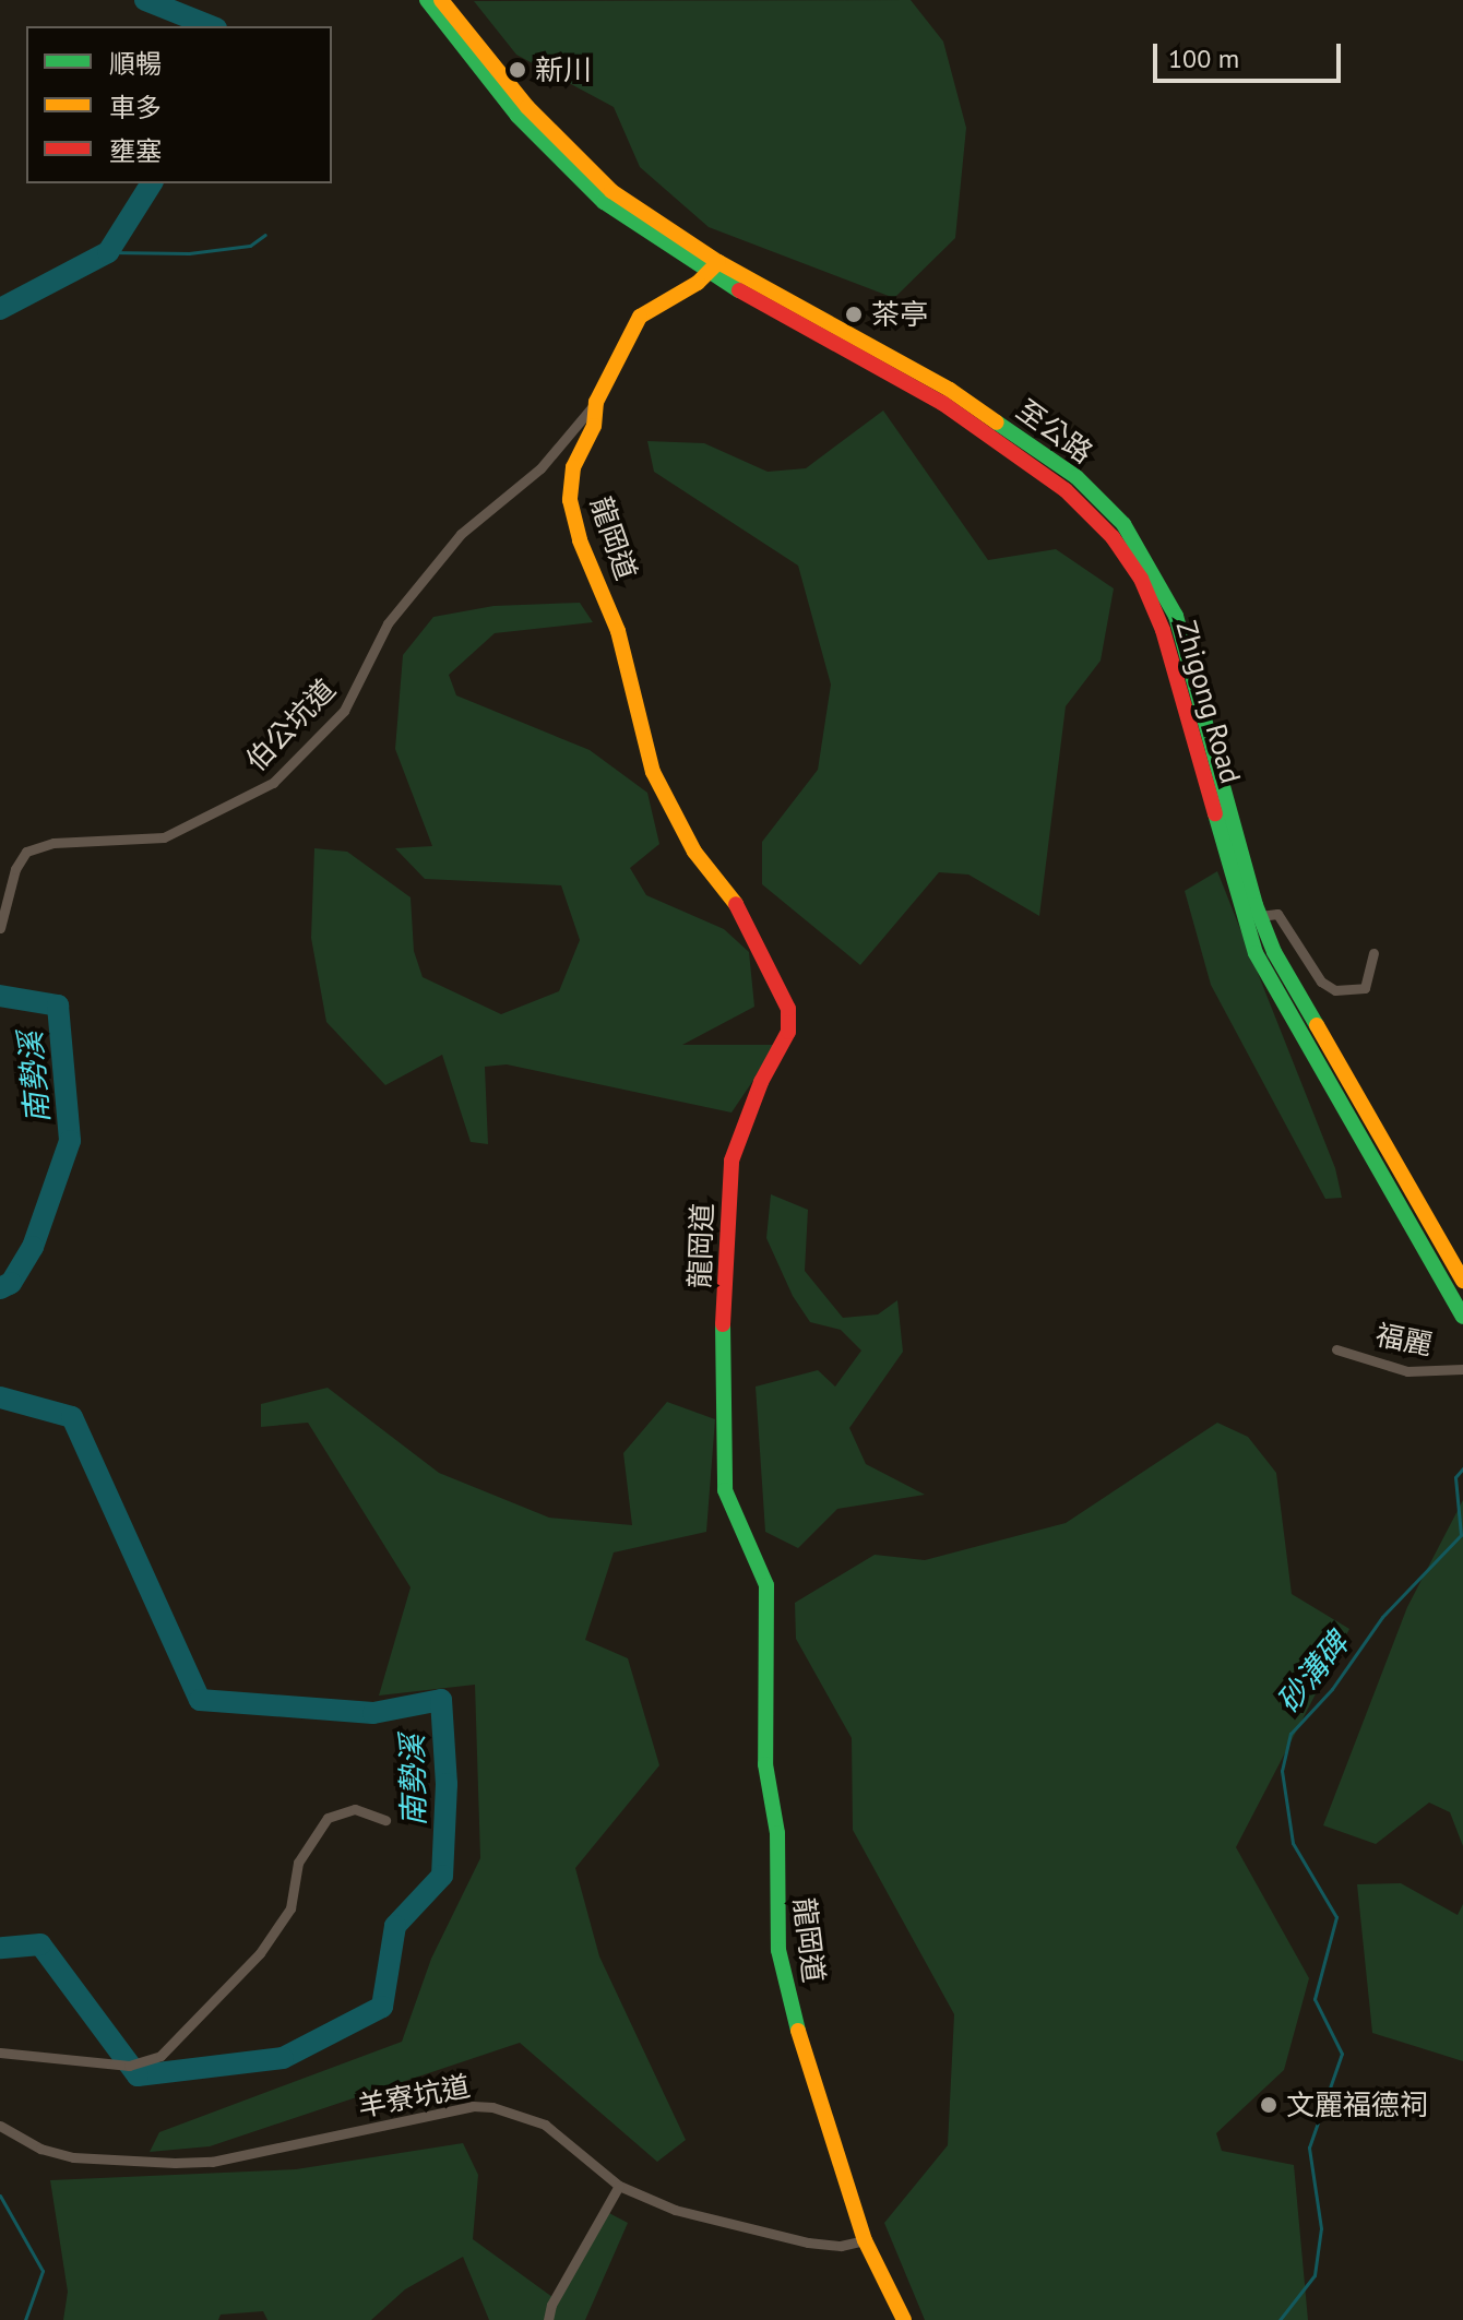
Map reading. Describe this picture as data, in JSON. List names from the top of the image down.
{
  "streets": {
    "street": [
      "至公路",
      "龍岡道",
      "Zhigong Road",
      "伯公坑道",
      "福麗",
      "羊寮坑道"
    ]
  },
  "crossings": [
    ["至公路", "Zhigong Road"],
    ["龍岡道", "Zhigong Road"],
    ["龍岡道", "伯公坑道"],
    ["龍岡道", "羊寮坑道"]
  ],
  "water": ["南勢溪", "砂溝碑"],
  "places": ["新川", "茶亭", "文麗福德祠"],
  "legend": ["順暢", "車多", "壅塞"],
  "scale_bar": "100 m"
}
